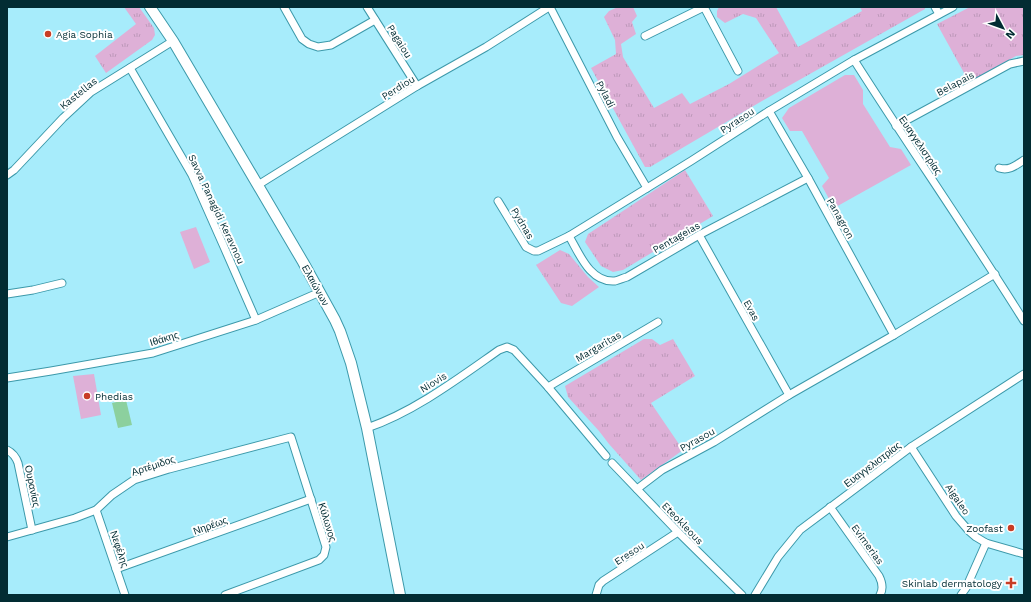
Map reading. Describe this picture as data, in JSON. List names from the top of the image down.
{
  "streets": {
    "main road": ["Ελαιώνων"],
    "street": [
      "Pagaiou",
      "Belapais",
      "Perdiou",
      "Kastellas",
      "Pyladi",
      "Pyrasou",
      "Ευαγγελιστρίας",
      "Savva Panagidi Keravnou",
      "Panagron",
      "Pydnas",
      "Pentageias",
      "Evas",
      "Ιθάκης",
      "Margaritas",
      "Niovis",
      "Αρτέμιδος",
      "Ουρανίας",
      "Aigaleo",
      "Κύλωνος",
      "Eteokleous",
      "Νηρέως",
      "Evimerias",
      "Νεφέλης",
      "Eresou"
    ]
  },
  "crossings": [
    ["Pagaiou", "Perdiou"],
    ["Belapais", "Ευαγγελιστρίας"],
    ["Perdiou", "Pyladi"],
    ["Perdiou", "Ελαιώνων"],
    ["Kastellas", "Savva Panagidi Keravnou"],
    ["Kastellas", "Ελαιώνων"],
    ["Pyladi", "Pyrasou"],
    ["Pyrasou", "Ευαγγελιστρίας"],
    ["Pyrasou", "Panagron"],
    ["Pyrasou", "Pydnas"],
    ["Pyrasou", "Pentageias"],
    ["Pyrasou", "Evas"],
    ["Pyrasou", "Eteokleous"],
    ["Ευαγγελιστρίας", "Aigaleo"],
    ["Ευαγγελιστρίας", "Evimerias"],
    ["Savva Panagidi Keravnou", "Ιθάκης"],
    ["Panagron", "Pentageias"],
    ["Pentageias", "Evas"],
    ["Ελαιώνων", "Ιθάκης"],
    ["Ελαιώνων", "Niovis"],
    ["Margaritas", "Niovis"],
    ["Αρτέμιδος", "Ουρανίας"],
    ["Αρτέμιδος", "Κύλωνος"],
    ["Αρτέμιδος", "Νεφέλης"],
    ["Κύλωνος", "Νηρέως"],
    ["Eteokleous", "Eresou"],
    ["Νηρέως", "Νεφέλης"]
  ],
  "places": {
    "other": ["Agia Sophia", "Phedias", "Zoofast"],
    "health": ["Skinlab dermatology"]
  },
  "north": "bottom right"
}
